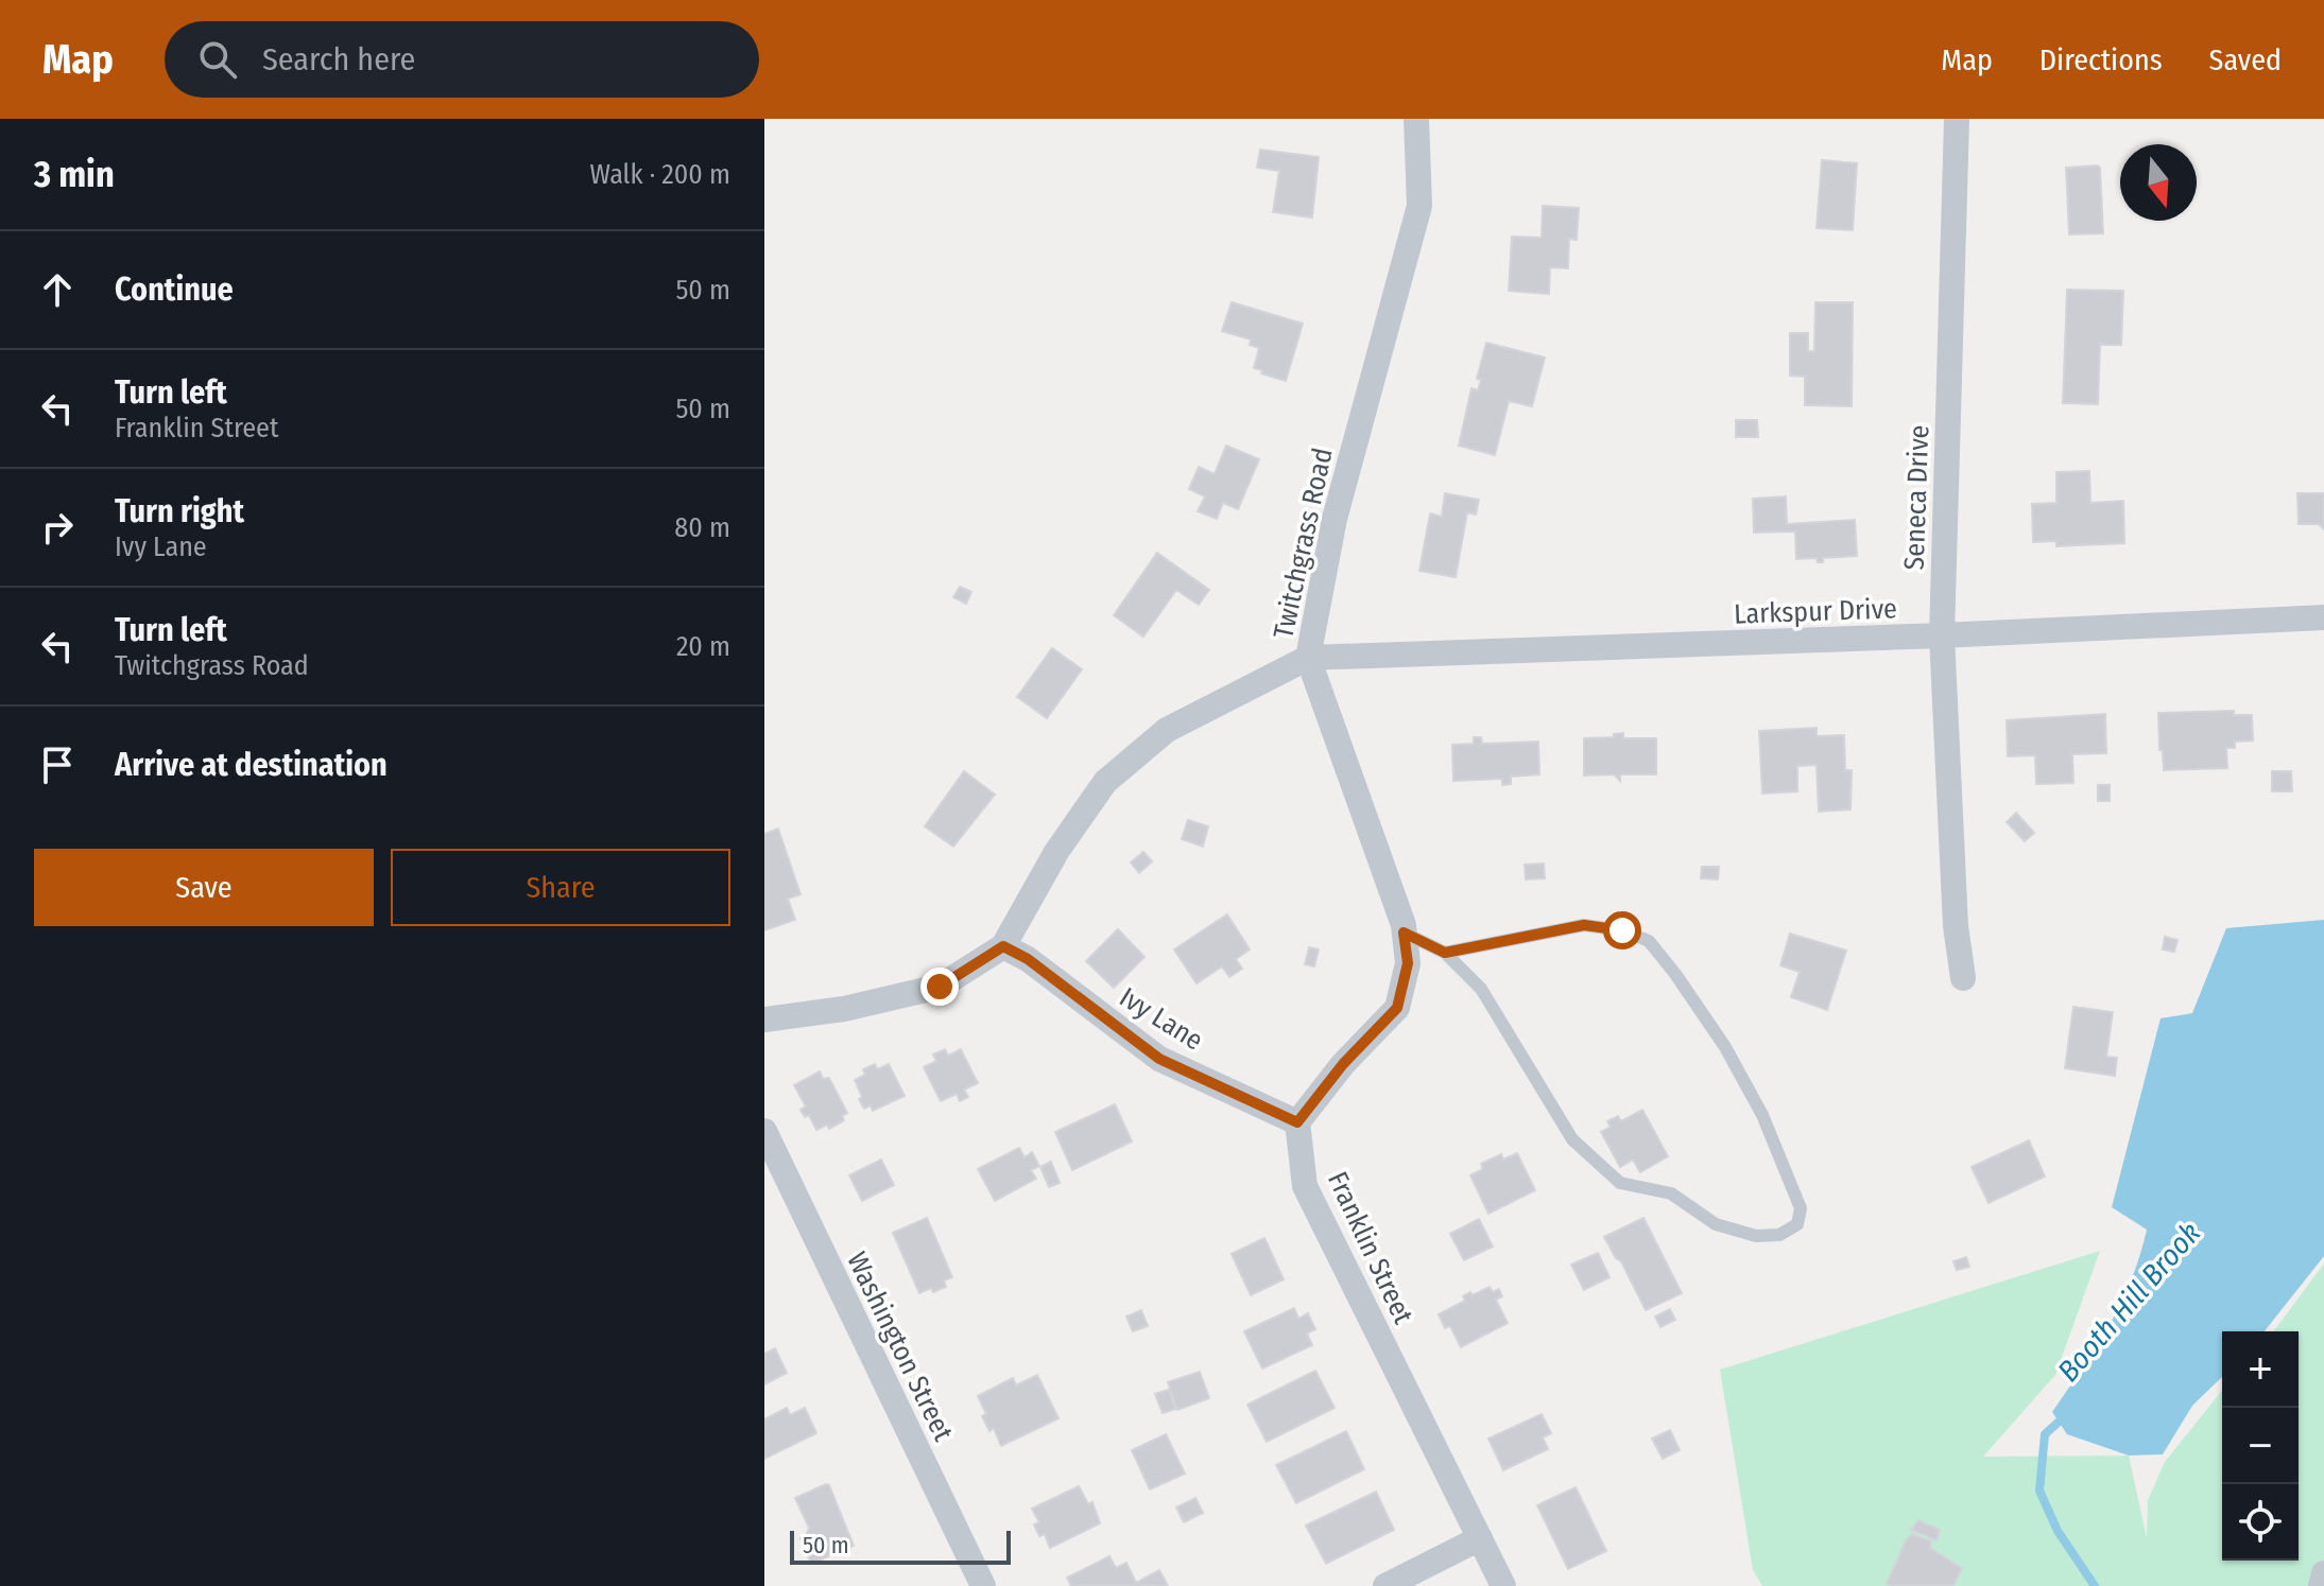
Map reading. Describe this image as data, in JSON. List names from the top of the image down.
{
  "streets": {
    "street": [
      "Seneca Drive",
      "Twitchgrass Road",
      "Larkspur Drive",
      "Ivy Lane",
      "Franklin Street",
      "Washington Street"
    ]
  },
  "crossings": [
    ["Seneca Drive", "Larkspur Drive"],
    ["Twitchgrass Road", "Larkspur Drive"],
    ["Twitchgrass Road", "Ivy Lane"],
    ["Ivy Lane", "Franklin Street"]
  ],
  "water": ["Booth Hill Brook"],
  "scale_bar": "50 m",
  "north": "bottom",
  "page": {
    "header": "Map",
    "search": "Search here",
    "nav": ["Map", "Directions", "Saved"],
    "heading": ["3 min", "Walk · 200 m"],
    "list": [
      ["Continue", "50 m"],
      ["Turn left", "Franklin Street", "50 m"],
      ["Turn right", "Ivy Lane", "80 m"],
      ["Turn left", "Twitchgrass Road", "20 m"],
      "Arrive at destination"
    ],
    "buttons": ["Save", "Share"],
    "map_buttons": ["+", "−"],
    "scale": "50 m"
  }
}
